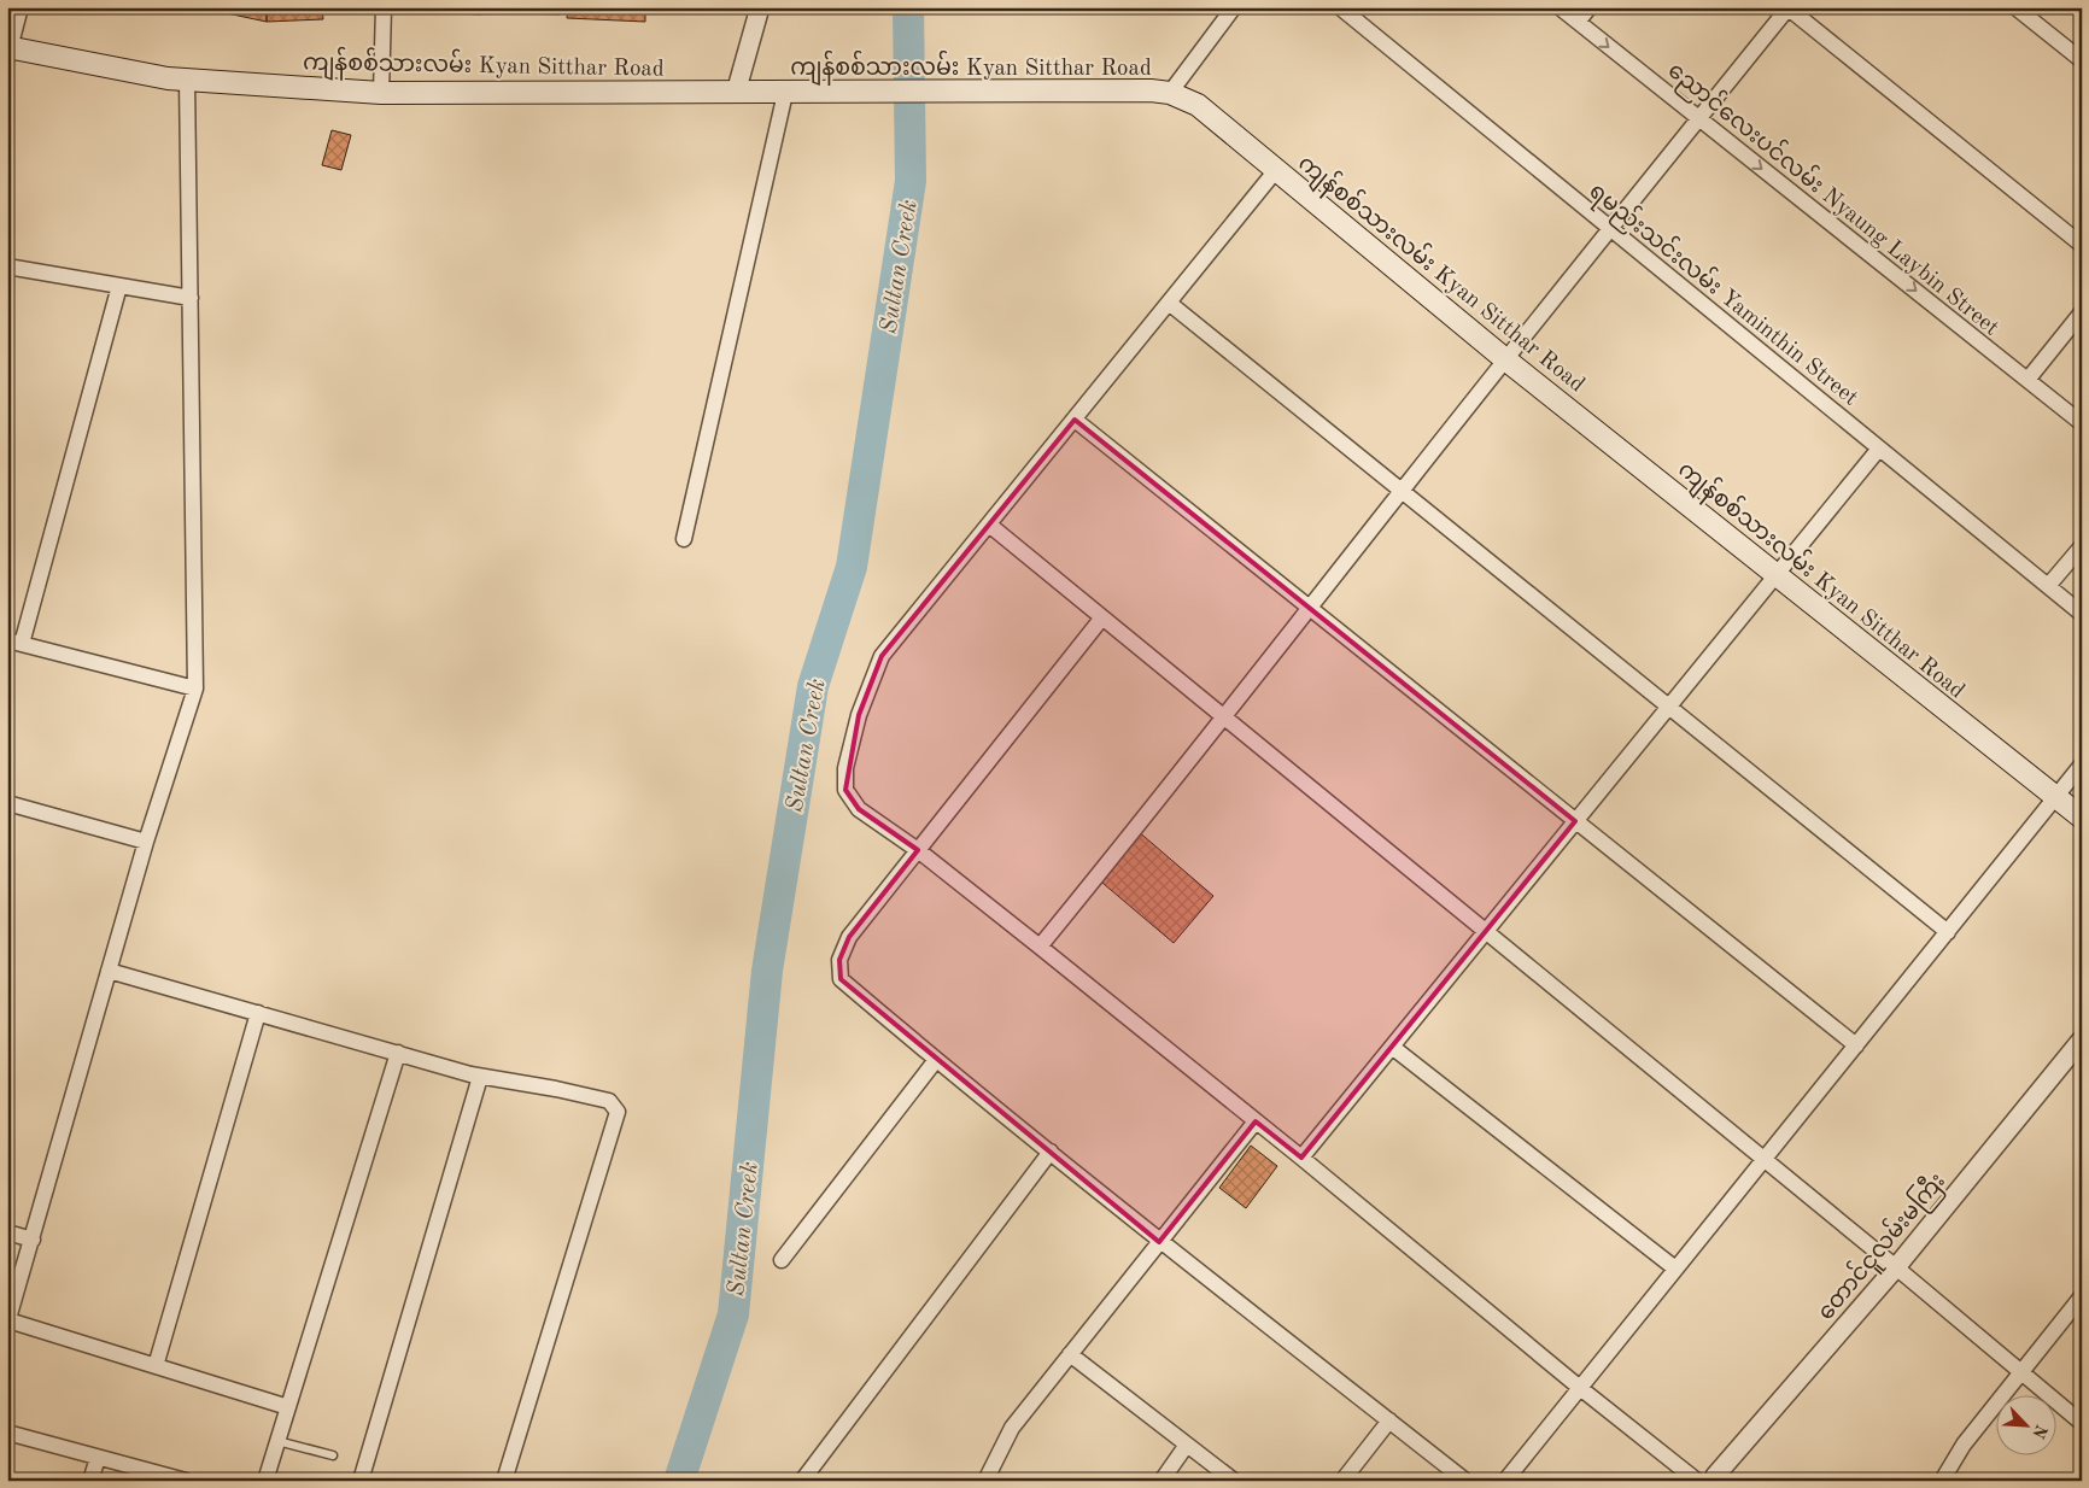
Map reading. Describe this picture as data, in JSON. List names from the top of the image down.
{
  "streets": {
    "main road": ["ကျန်စစ်သားလမ်း Kyan Sitthar Road"],
    "street": ["ညောင်လေးပင်လမ်း Nyaung Laybin Street", "ရမည်းသင်းလမ်း Yaminthin Street", "တောင်ငူလမ်းမကြီး"]
  },
  "one_way": ["ညောင်လေးပင်လမ်း Nyaung Laybin Street"],
  "water": ["Sultan Creek"],
  "north": "bottom right"
}
